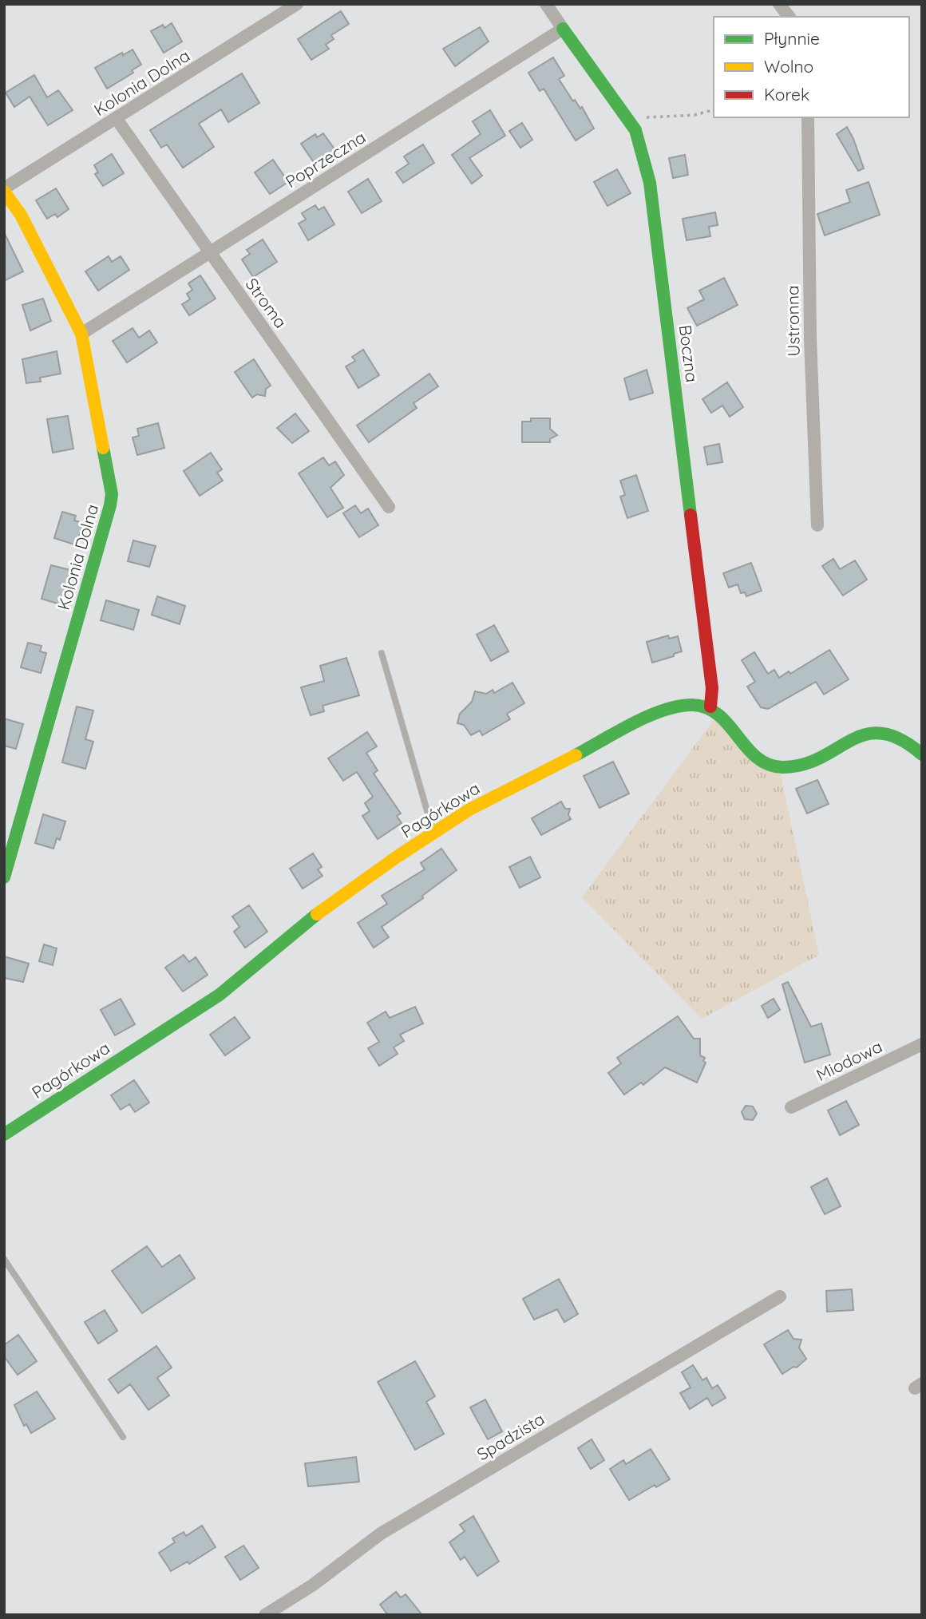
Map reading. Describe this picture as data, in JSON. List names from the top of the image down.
{
  "streets": {
    "street": [
      "Kolonia Dolna",
      "Poprzeczna",
      "Stroma",
      "Ustronna",
      "Boczna",
      "Pagórkowa",
      "Miodowa",
      "Spadzista"
    ]
  },
  "crossings": [
    ["Kolonia Dolna", "Poprzeczna"],
    ["Kolonia Dolna", "Stroma"],
    ["Poprzeczna", "Stroma"],
    ["Poprzeczna", "Boczna"],
    ["Boczna", "Pagórkowa"]
  ],
  "legend": ["Płynnie", "Wolno", "Korek"]
}
